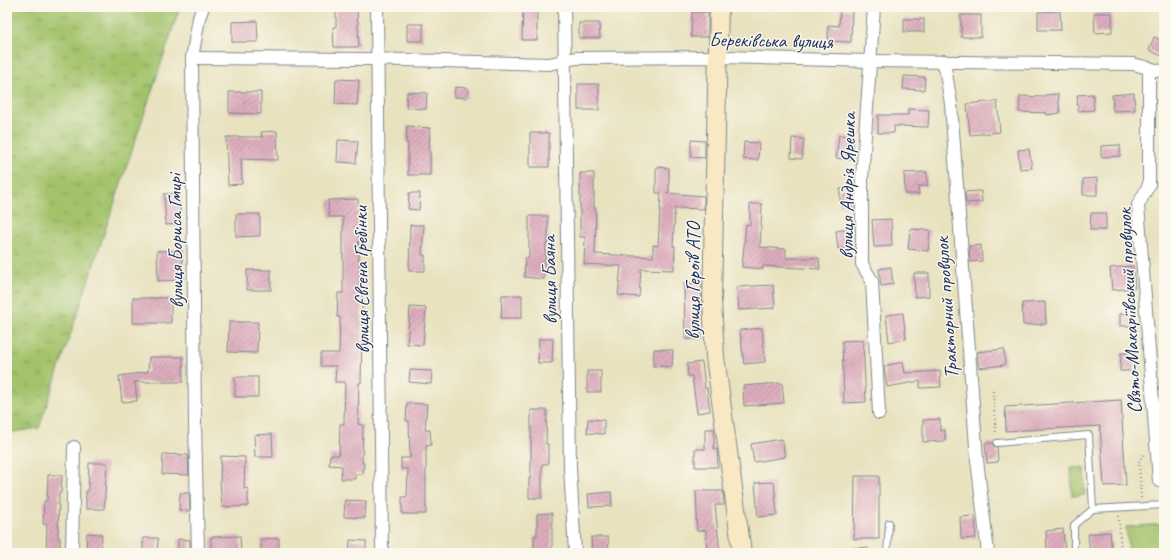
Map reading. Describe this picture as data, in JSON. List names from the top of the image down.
{
  "streets": {
    "street": [
      "Береківська вулиця",
      "вулиця Андрія Ярешка",
      "вулиця Бориса Гмирі",
      "вулиця Євгена Гребінки",
      "вулиця Баяна",
      "вулиця Героїв АТО",
      "Тракторний провулок",
      "Свято-Макаріївський провулок"
    ]
  },
  "crossings": [
    ["Береківська вулиця", "вулиця Андрія Ярешка"],
    ["Береківська вулиця", "вулиця Євгена Гребінки"],
    ["Береківська вулиця", "вулиця Баяна"],
    ["Береківська вулиця", "вулиця Героїв АТО"],
    ["Береківська вулиця", "Тракторний провулок"],
    ["Береківська вулиця", "Свято-Макаріївський провулок"]
  ]
}
